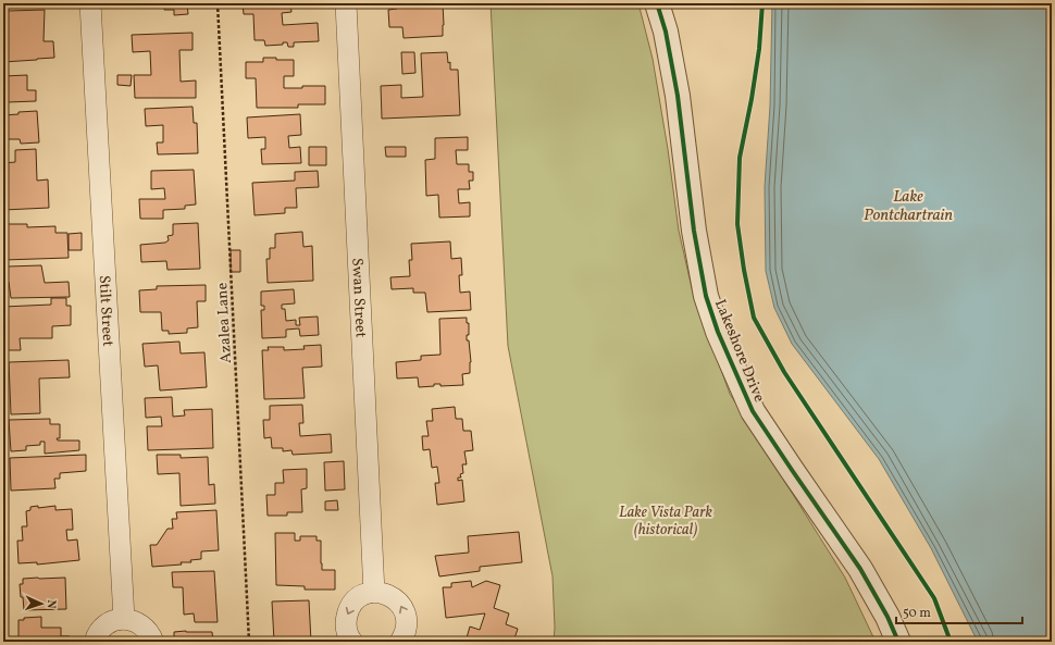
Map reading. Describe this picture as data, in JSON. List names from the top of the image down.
{
  "streets": {
    "street": ["Swan Street", "Stilt Street", "Lakeshore Drive"],
    "path": ["Azalea Lane"]
  },
  "water": ["Lake Pontchartrain"],
  "parks": ["Lake Vista Park (historical)"],
  "scale_bar": "50 m",
  "north": "right"
}
